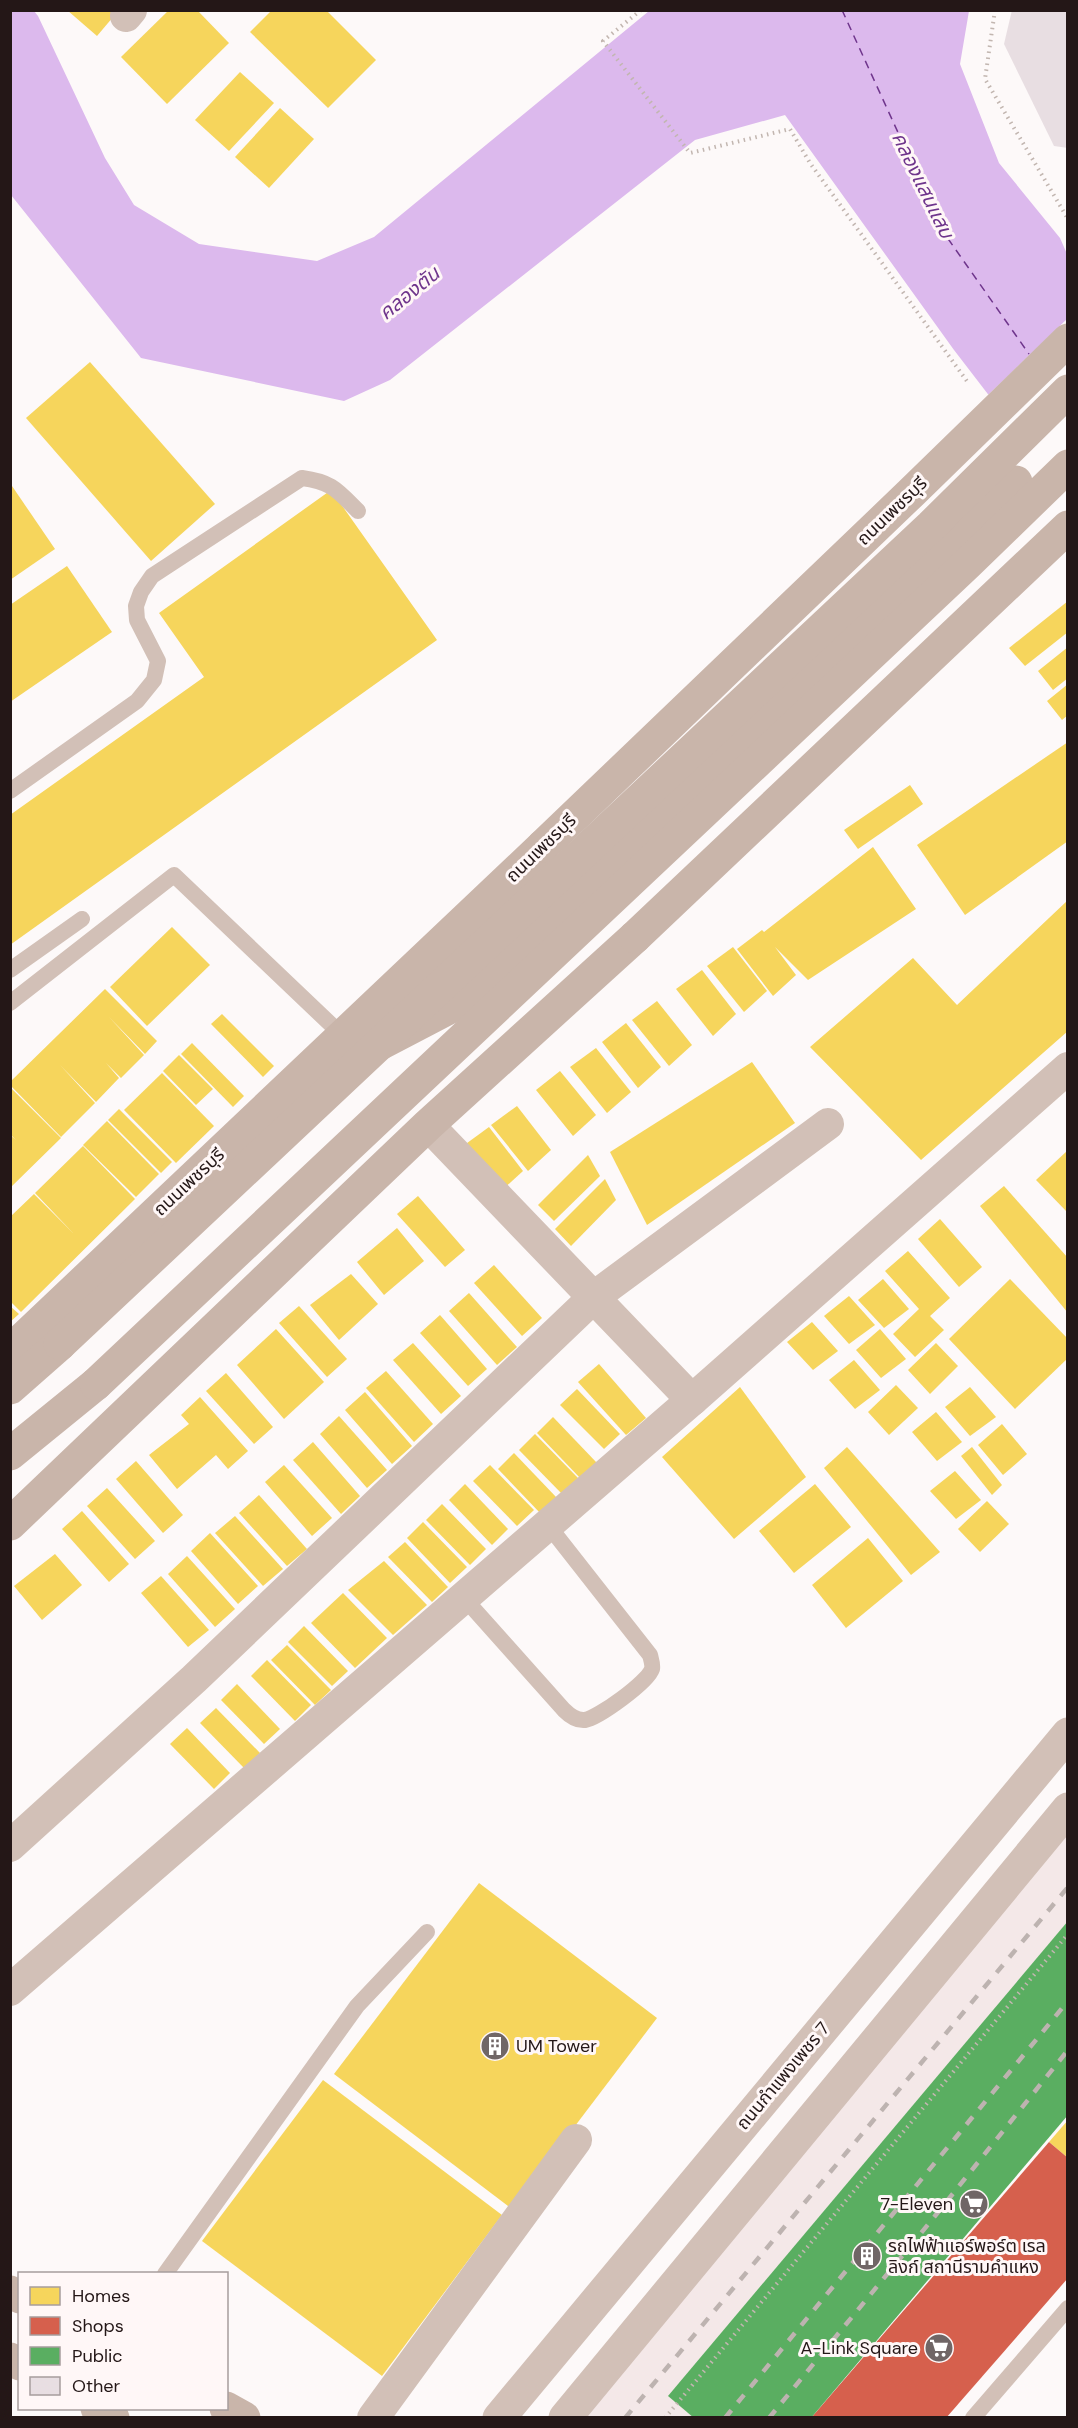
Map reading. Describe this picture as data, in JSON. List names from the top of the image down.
{
  "streets": {
    "main road": ["ถนนเพชรบุรี"],
    "street": ["ถนนกำแพงเพชร 7"]
  },
  "water": ["คลองแสนแสบ", "คลองตัน"],
  "places": {
    "building": ["UM Tower", "รถไฟฟ้าแอร์พอร์ต เรล ลิงก์ สถานีรามคำแหง"],
    "supermarket": ["7-Eleven", "A-Link Square"]
  },
  "legend": [
    "Homes",
    "Shops",
    "Public",
    "Other"
  ]
}
